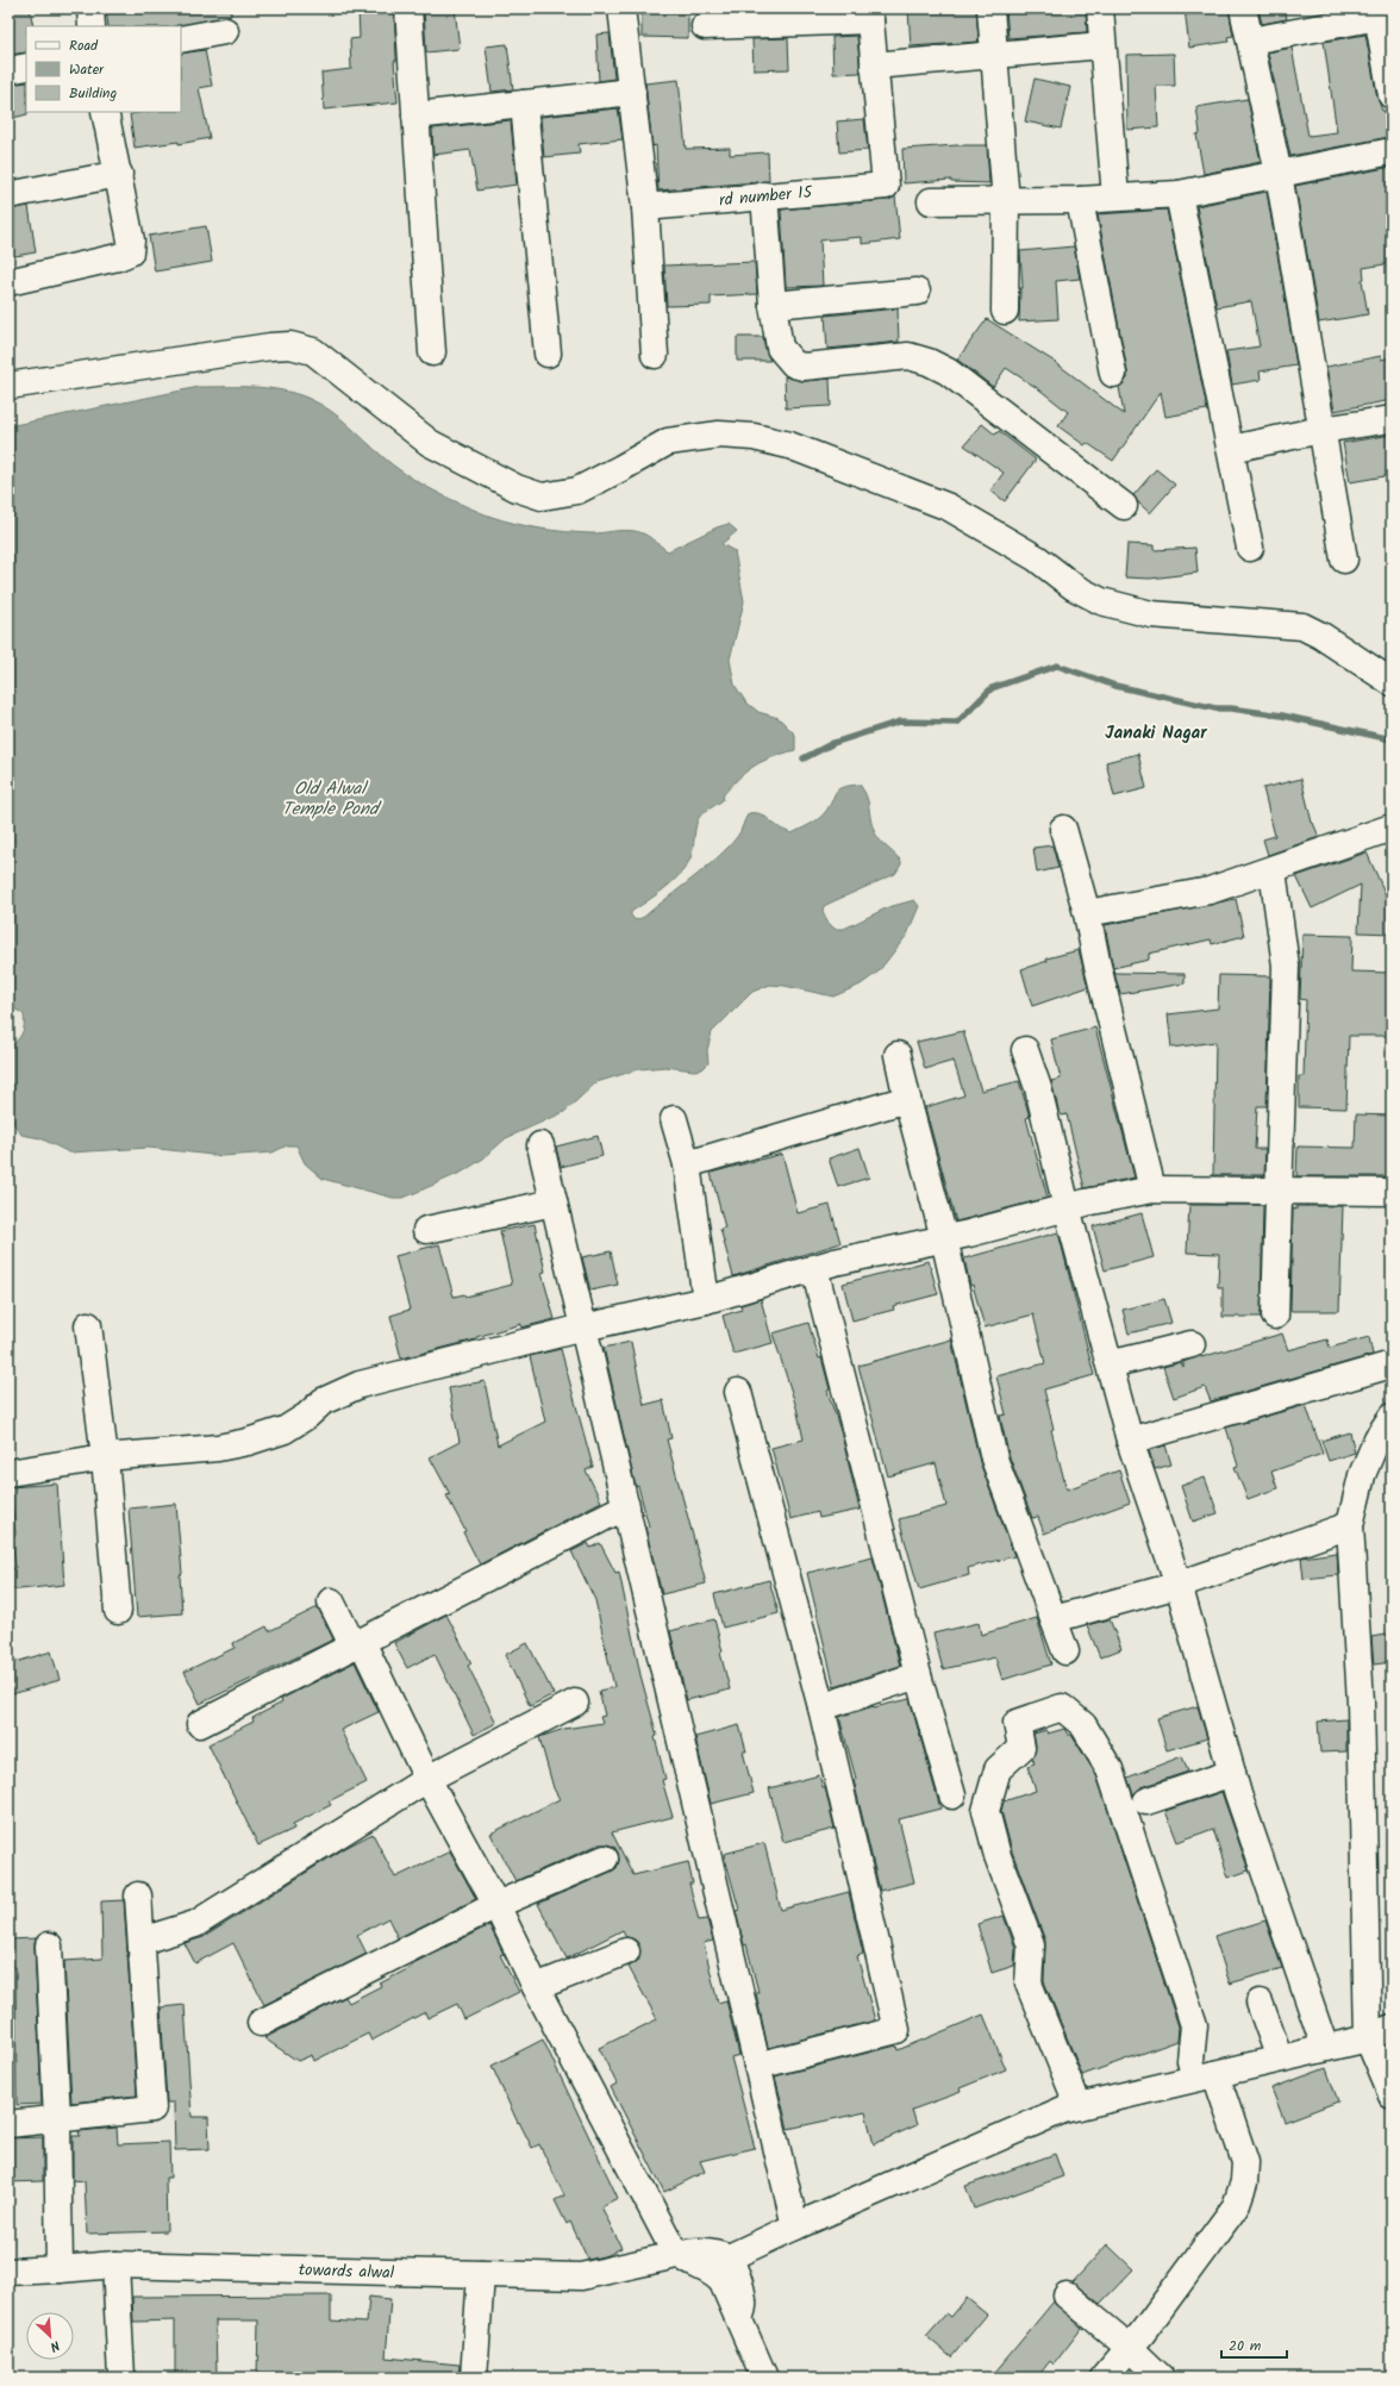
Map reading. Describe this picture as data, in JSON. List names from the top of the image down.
{
  "streets": {
    "street": ["rd number 15", "towards alwal"]
  },
  "districts": ["Janaki Nagar"],
  "water": ["Old Alwal Temple Pond"],
  "legend": ["Road", "Water", "Building"],
  "scale_bar": "20 m",
  "north": "bottom right"
}
